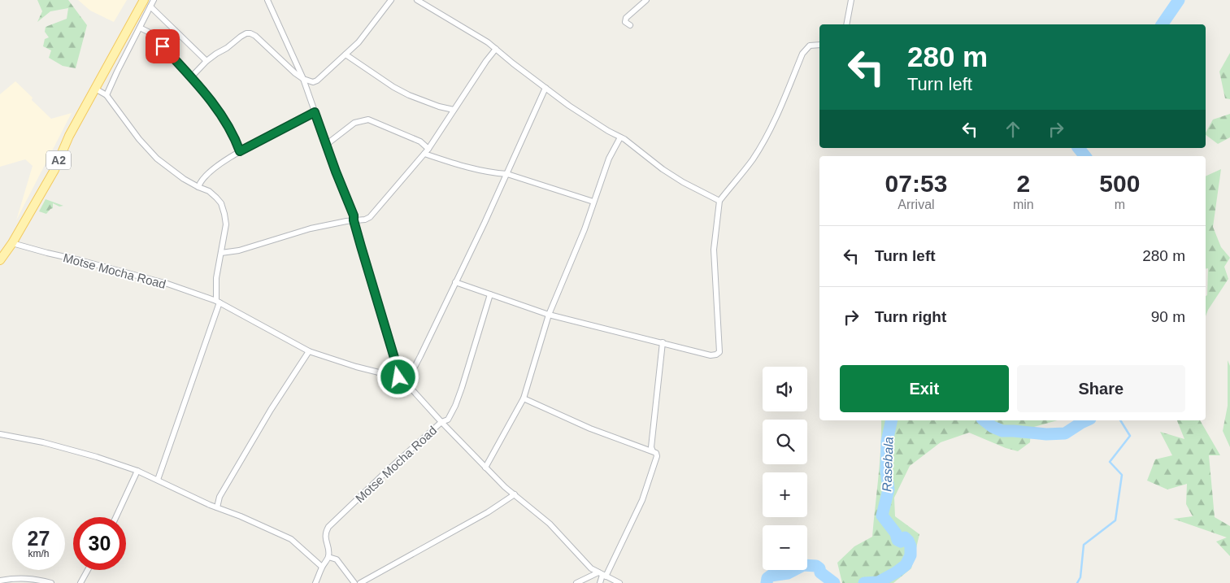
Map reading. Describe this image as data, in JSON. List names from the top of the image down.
{
  "streets": {
    "main road": ["A2"],
    "street": ["Motse Mocha Road"]
  },
  "crossings": [
    ["A2", "Motse Mocha Road"]
  ],
  "water": ["Rasebala"],
  "page": {
    "turn": ["280 m", "Turn left"],
    "eta": [
      "07:53",
      "Arrival",
      "2",
      "min",
      "500",
      "m"
    ],
    "list": [
      {
        "name": "Turn left",
        "value": "280 m"
      },
      {
        "name": "Turn right",
        "value": "90 m"
      }
    ],
    "buttons": ["Exit", "Share"],
    "map_buttons": ["+", "−"],
    "speed": "27 km/h",
    "limit": "30"
  }
}
